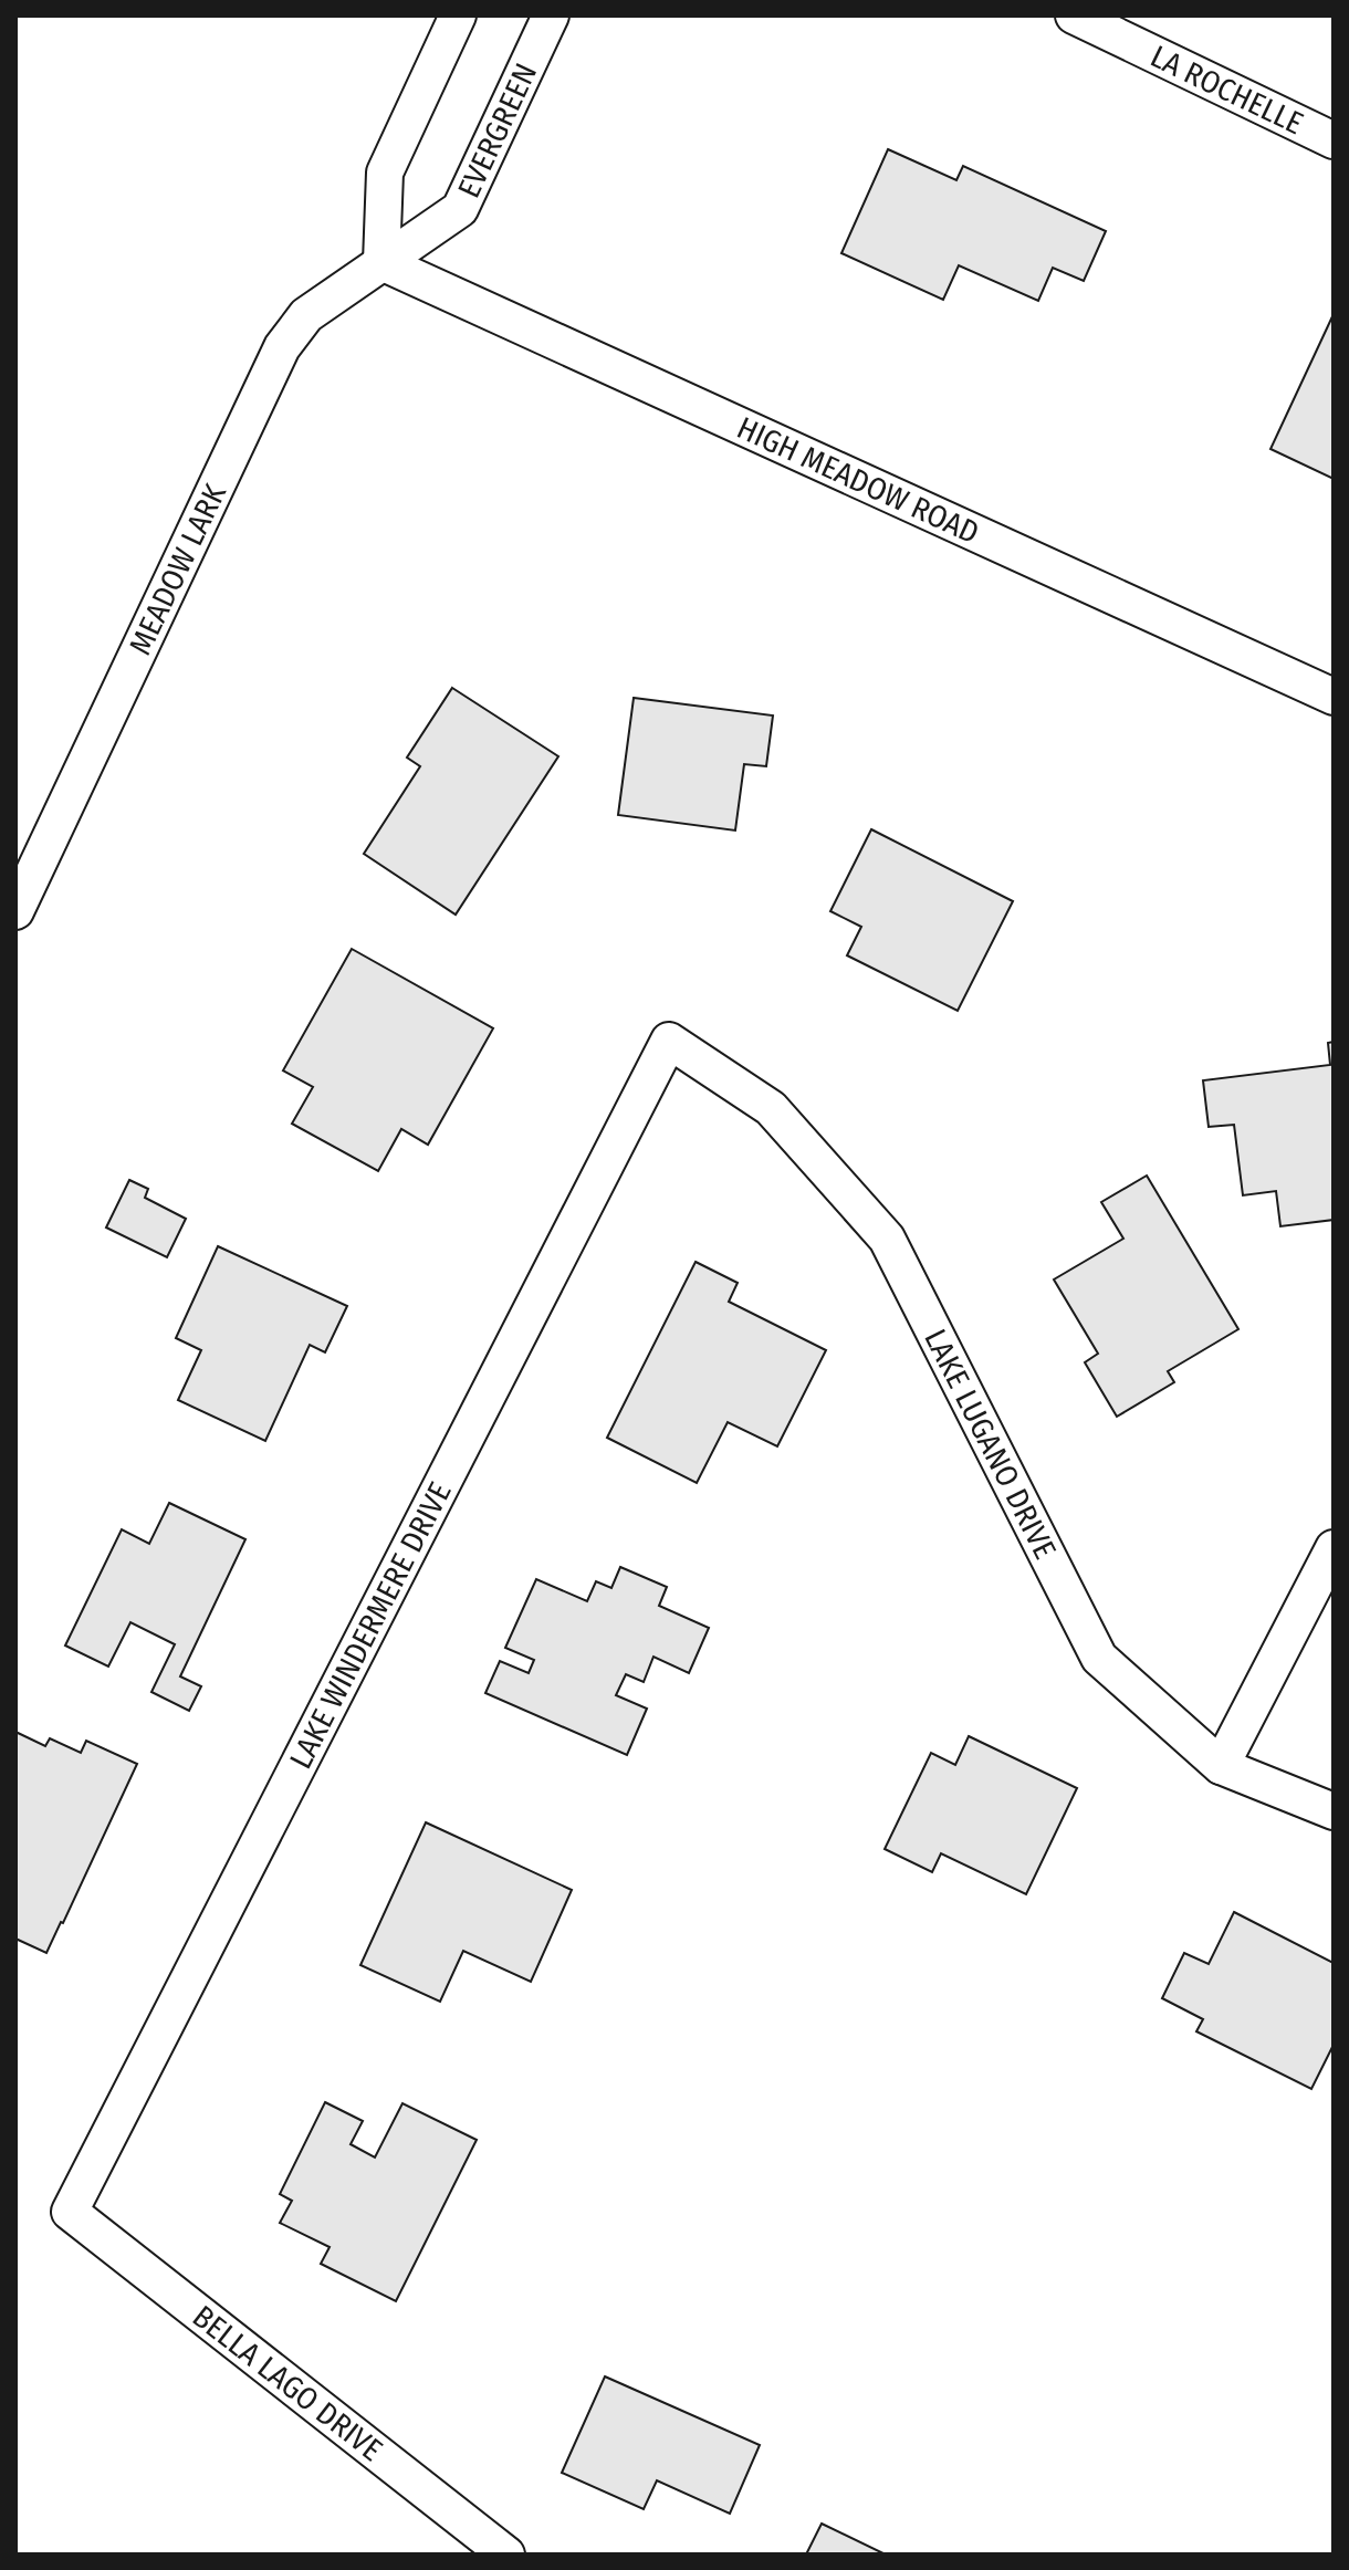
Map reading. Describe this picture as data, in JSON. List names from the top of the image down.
{
  "streets": {
    "street": [
      "LA ROCHELLE",
      "EVERGREEN",
      "HIGH MEADOW ROAD",
      "MEADOW LARK",
      "LAKE LUGANO DRIVE",
      "LAKE WINDERMERE DRIVE",
      "BELLA LAGO DRIVE"
    ]
  },
  "crossings": [
    ["EVERGREEN", "HIGH MEADOW ROAD"],
    ["EVERGREEN", "MEADOW LARK"],
    ["HIGH MEADOW ROAD", "MEADOW LARK"],
    ["LAKE LUGANO DRIVE", "LAKE WINDERMERE DRIVE"],
    ["LAKE WINDERMERE DRIVE", "BELLA LAGO DRIVE"]
  ]
}
